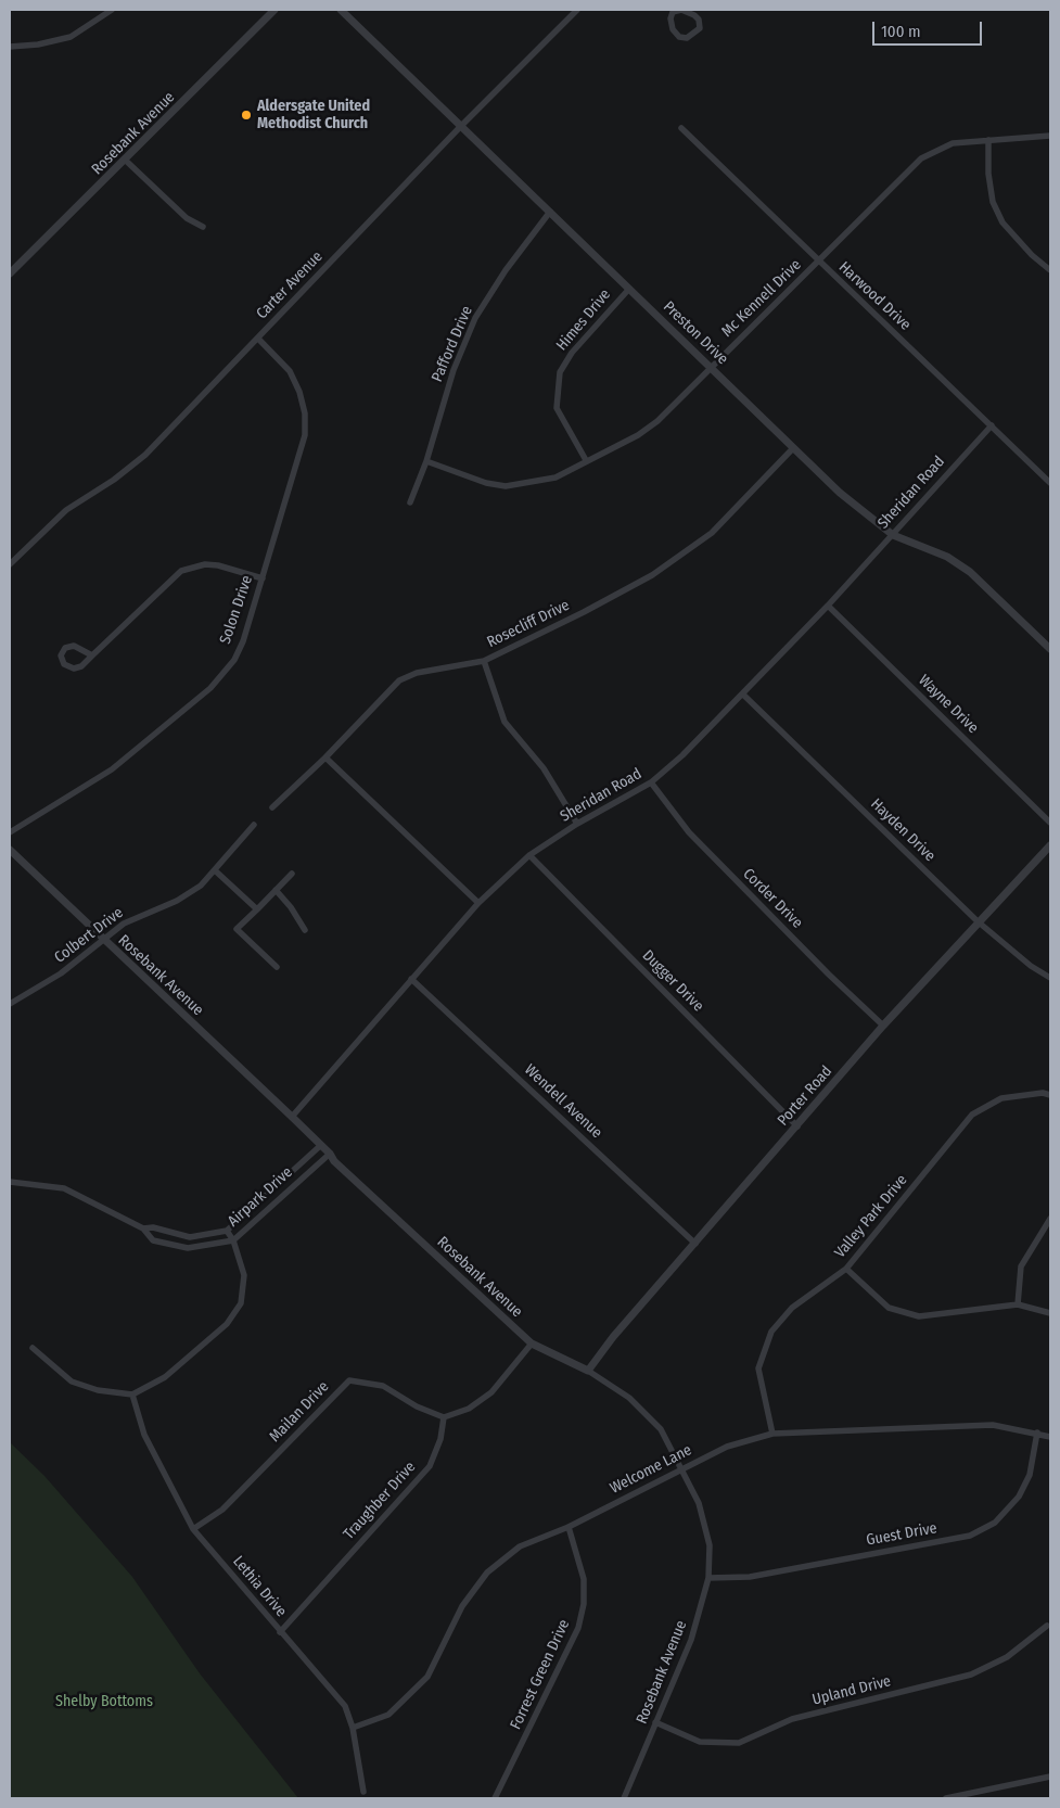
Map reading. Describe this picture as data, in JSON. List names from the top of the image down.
{
  "streets": {
    "street": [
      "Rosebank Avenue",
      "Carter Avenue",
      "Harwood Drive",
      "Mc Kennell Drive",
      "Himes Drive",
      "Preston Drive",
      "Pafford Drive",
      "Sheridan Road",
      "Solon Drive",
      "Rosecliff Drive",
      "Wayne Drive",
      "Hayden Drive",
      "Corder Drive",
      "Colbert Drive",
      "Dugger Drive",
      "Porter Road",
      "Wendell Avenue",
      "Airpark Drive",
      "Valley Park Drive",
      "Mailan Drive",
      "Welcome Lane",
      "Traughber Drive",
      "Guest Drive",
      "Lethia Drive",
      "Forrest Green Drive",
      "Upland Drive"
    ]
  },
  "crossings": [
    ["Rosebank Avenue", "Sheridan Road"],
    ["Rosebank Avenue", "Colbert Drive"],
    ["Rosebank Avenue", "Porter Road"],
    ["Rosebank Avenue", "Airpark Drive"],
    ["Rosebank Avenue", "Welcome Lane"],
    ["Rosebank Avenue", "Guest Drive"],
    ["Rosebank Avenue", "Upland Drive"],
    ["Carter Avenue", "Preston Drive"],
    ["Carter Avenue", "Solon Drive"],
    ["Harwood Drive", "Mc Kennell Drive"],
    ["Harwood Drive", "Sheridan Road"],
    ["Mc Kennell Drive", "Himes Drive"],
    ["Mc Kennell Drive", "Preston Drive"],
    ["Mc Kennell Drive", "Pafford Drive"],
    ["Himes Drive", "Preston Drive"],
    ["Preston Drive", "Pafford Drive"],
    ["Preston Drive", "Sheridan Road"],
    ["Preston Drive", "Rosecliff Drive"],
    ["Sheridan Road", "Wayne Drive"],
    ["Sheridan Road", "Hayden Drive"],
    ["Sheridan Road", "Corder Drive"],
    ["Sheridan Road", "Dugger Drive"],
    ["Sheridan Road", "Wendell Avenue"],
    ["Hayden Drive", "Porter Road"],
    ["Corder Drive", "Porter Road"],
    ["Dugger Drive", "Porter Road"],
    ["Porter Road", "Wendell Avenue"],
    ["Valley Park Drive", "Welcome Lane"],
    ["Mailan Drive", "Traughber Drive"],
    ["Mailan Drive", "Lethia Drive"],
    ["Welcome Lane", "Guest Drive"],
    ["Welcome Lane", "Lethia Drive"],
    ["Welcome Lane", "Forrest Green Drive"],
    ["Traughber Drive", "Lethia Drive"]
  ],
  "parks": ["Shelby Bottoms"],
  "places": ["Aldersgate United Methodist Church"],
  "scale_bar": "100 m"
}
